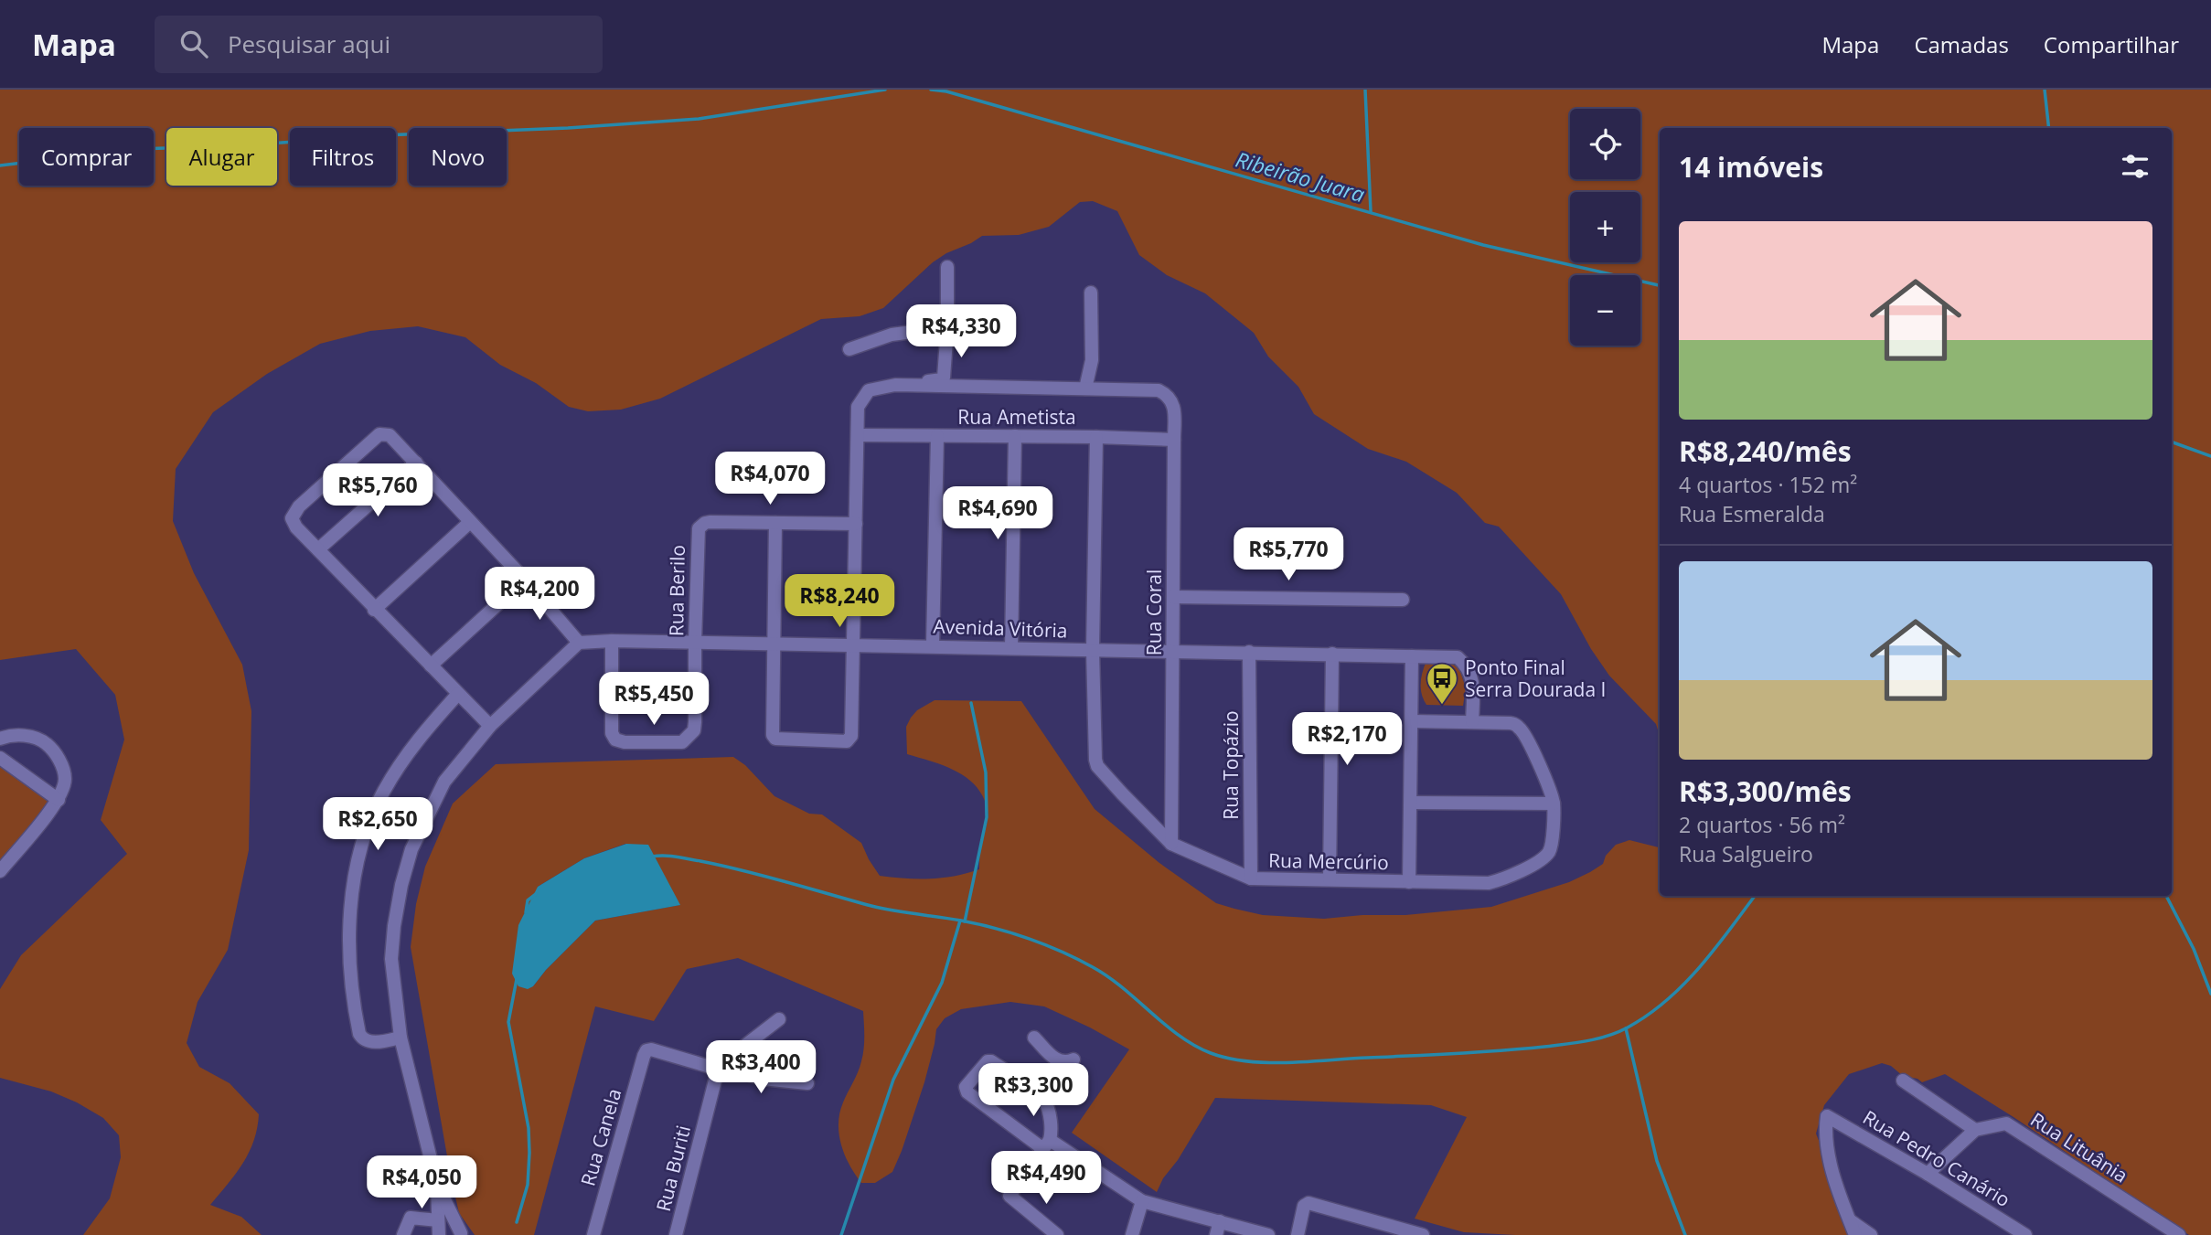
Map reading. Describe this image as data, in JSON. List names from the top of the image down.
{
  "streets": {
    "street": [
      "Rua Ametista",
      "Rua Berilo",
      "Rua Coral",
      "Avenida Vitória",
      "Rua Topázio",
      "Rua Mercúrio",
      "Rua Canela",
      "Rua Lituânia",
      "Rua Pedro Canário",
      "Rua Buriti"
    ]
  },
  "crossings": [
    ["Rua Ametista", "Rua Coral"],
    ["Rua Berilo", "Avenida Vitória"],
    ["Rua Coral", "Avenida Vitória"],
    ["Rua Coral", "Rua Mercúrio"],
    ["Avenida Vitória", "Rua Topázio"],
    ["Avenida Vitória", "Rua Mercúrio"],
    ["Rua Topázio", "Rua Mercúrio"],
    ["Rua Canela", "Rua Buriti"]
  ],
  "water": ["Ribeirão Juara"],
  "places": {
    "bus stop": ["Ponto Final Serra Dourada I"]
  },
  "page": {
    "header": "Mapa",
    "search": "Pesquisar aqui",
    "nav": ["Mapa", "Camadas", "Compartilhar"],
    "map_buttons": ["+", "−"],
    "chip": [
      "Comprar",
      "Alugar",
      "Filtros",
      "Novo"
    ],
    "heading": "14 imóveis",
    "list": [
      {
        "name": "R$8,240/mês",
        "note": "4 quartos · 152 m² · Rua Esmeralda"
      },
      {
        "name": "R$3,300/mês",
        "note": "2 quartos · 56 m² · Rua Salgueiro"
      }
    ],
    "price": [
      "R$4,330",
      "R$4,070",
      "R$5,760",
      "R$4,690",
      "R$5,770",
      "R$4,200",
      "R$8,240",
      "R$5,450",
      "R$2,170",
      "R$2,650",
      "R$3,400",
      "R$3,300",
      "R$4,490",
      "R$4,050"
    ]
  }
}
